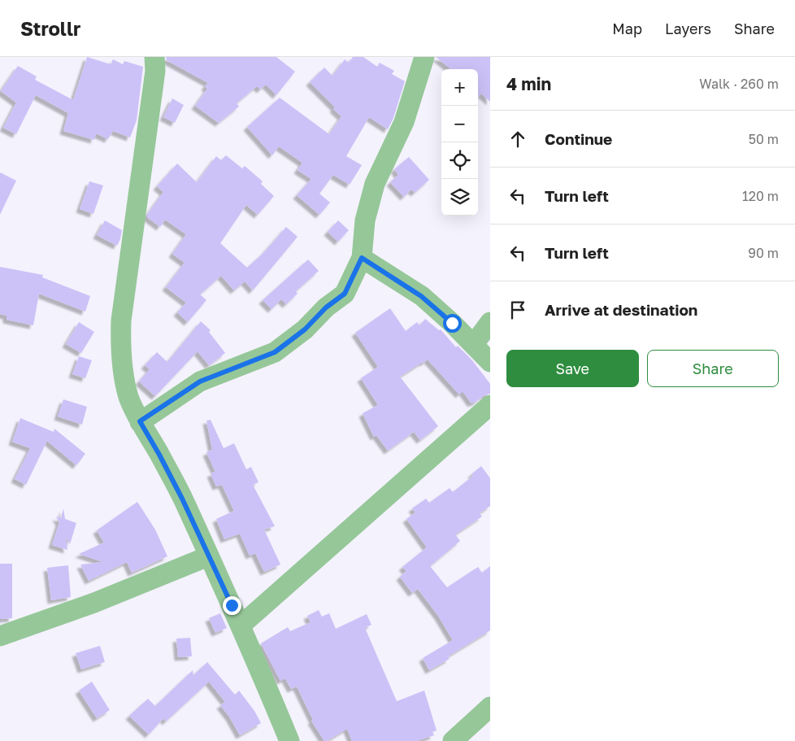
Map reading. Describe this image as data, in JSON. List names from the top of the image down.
{
  "page": {
    "header": "Strollr",
    "nav": ["Map", "Layers", "Share"],
    "heading": ["4 min", "Walk · 260 m"],
    "map_buttons": ["+", "−"],
    "list": [
      ["Continue", "50 m"],
      ["Turn left", "120 m"],
      ["Turn left", "90 m"],
      "Arrive at destination"
    ],
    "buttons": ["Save", "Share"]
  }
}
